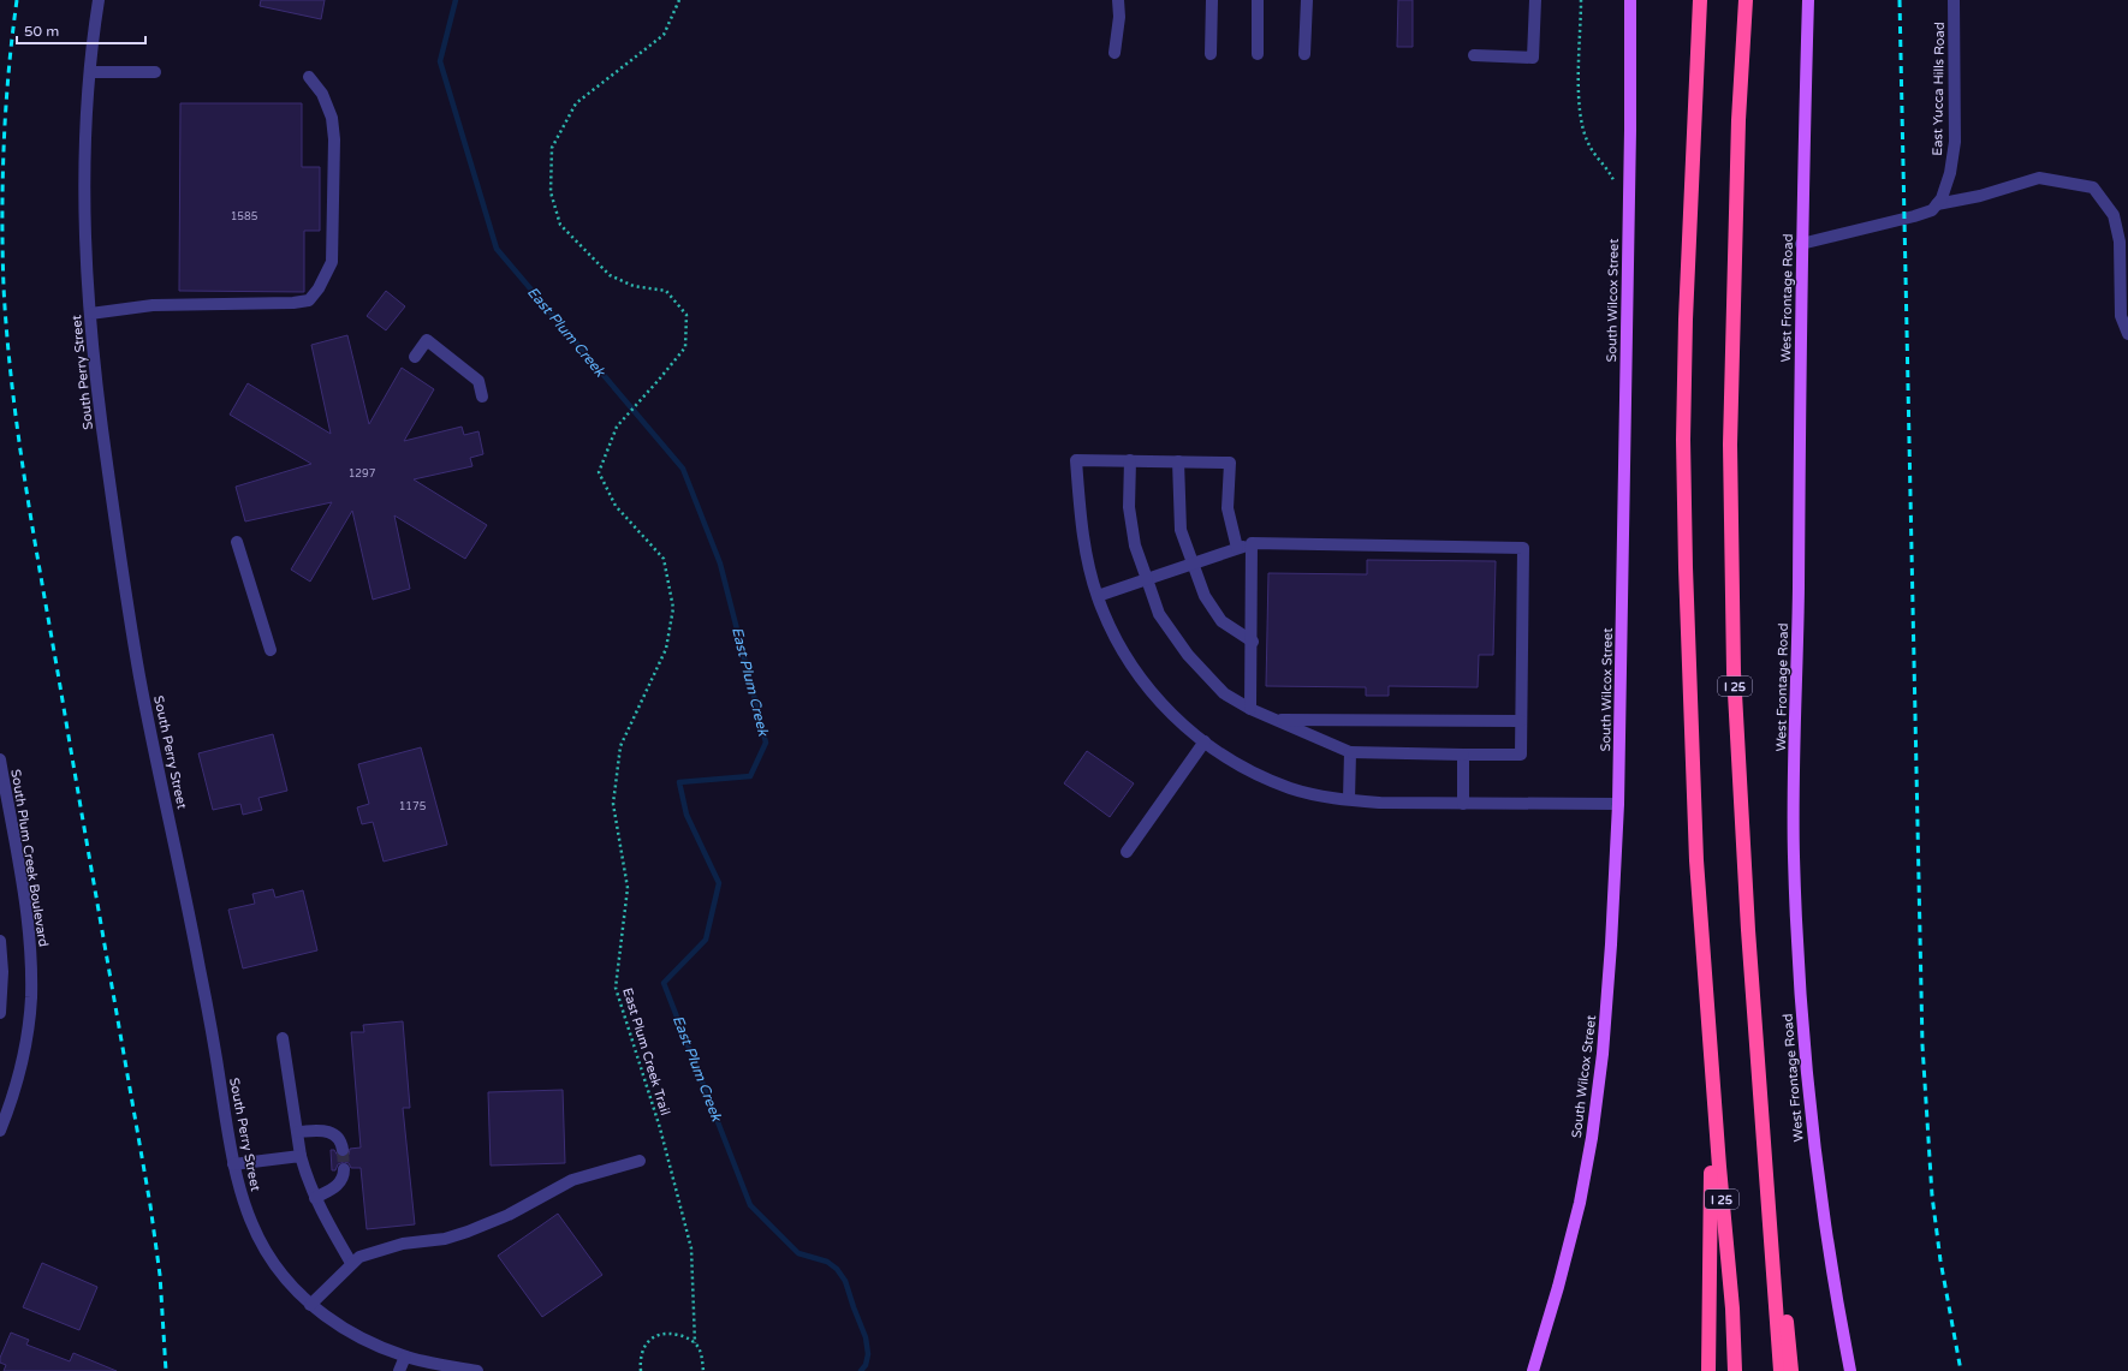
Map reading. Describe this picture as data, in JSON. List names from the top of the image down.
{
  "streets": {
    "highway": ["I 25"],
    "main road": ["West Frontage Road", "South Wilcox Street"],
    "street": ["East Yucca Hills Road", "South Perry Street", "South Plum Creek Boulevard"],
    "path": ["East Plum Creek Trail"]
  },
  "water": ["East Plum Creek"],
  "house_numbers": ["1585", "1297", "1175"],
  "scale_bar": "50 m"
}
